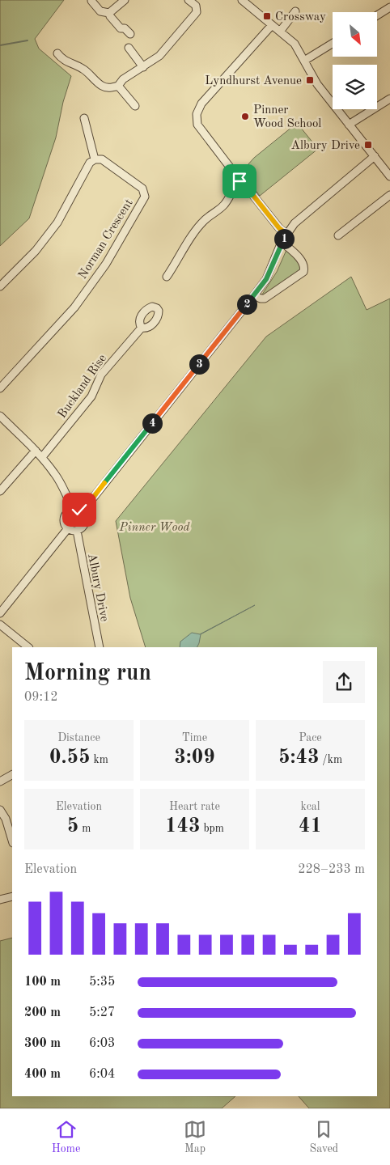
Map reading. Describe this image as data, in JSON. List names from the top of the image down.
{
  "streets": {
    "street": ["Norman Crescent", "Buckland Rise", "Albury Drive"]
  },
  "parks": ["Pinner Wood"],
  "places": {
    "transit": ["Crossway", "Lyndhurst Avenue", "Albury Drive"],
    "other": ["Pinner Wood School"]
  },
  "north": "bottom right",
  "page": {
    "pins": [
      "1",
      "2",
      "3",
      "4"
    ],
    "heading": ["Morning run", "09:12"],
    "stats": [
      ["Distance", "0.55 km"],
      ["Time", "3:09"],
      ["Pace", "5:43 /km"],
      ["Elevation", "5 m"],
      ["Heart rate", "143 bpm"],
      ["kcal", "41"]
    ],
    "chart": ["Elevation", "228–233 m"],
    "list": [
      {
        "name": "100 m",
        "note": "5:35"
      },
      {
        "name": "200 m",
        "note": "5:27"
      },
      {
        "name": "300 m",
        "note": "6:03"
      },
      {
        "name": "400 m",
        "note": "6:04"
      }
    ],
    "tabs": ["Home", "Map", "Saved"]
  }
}
